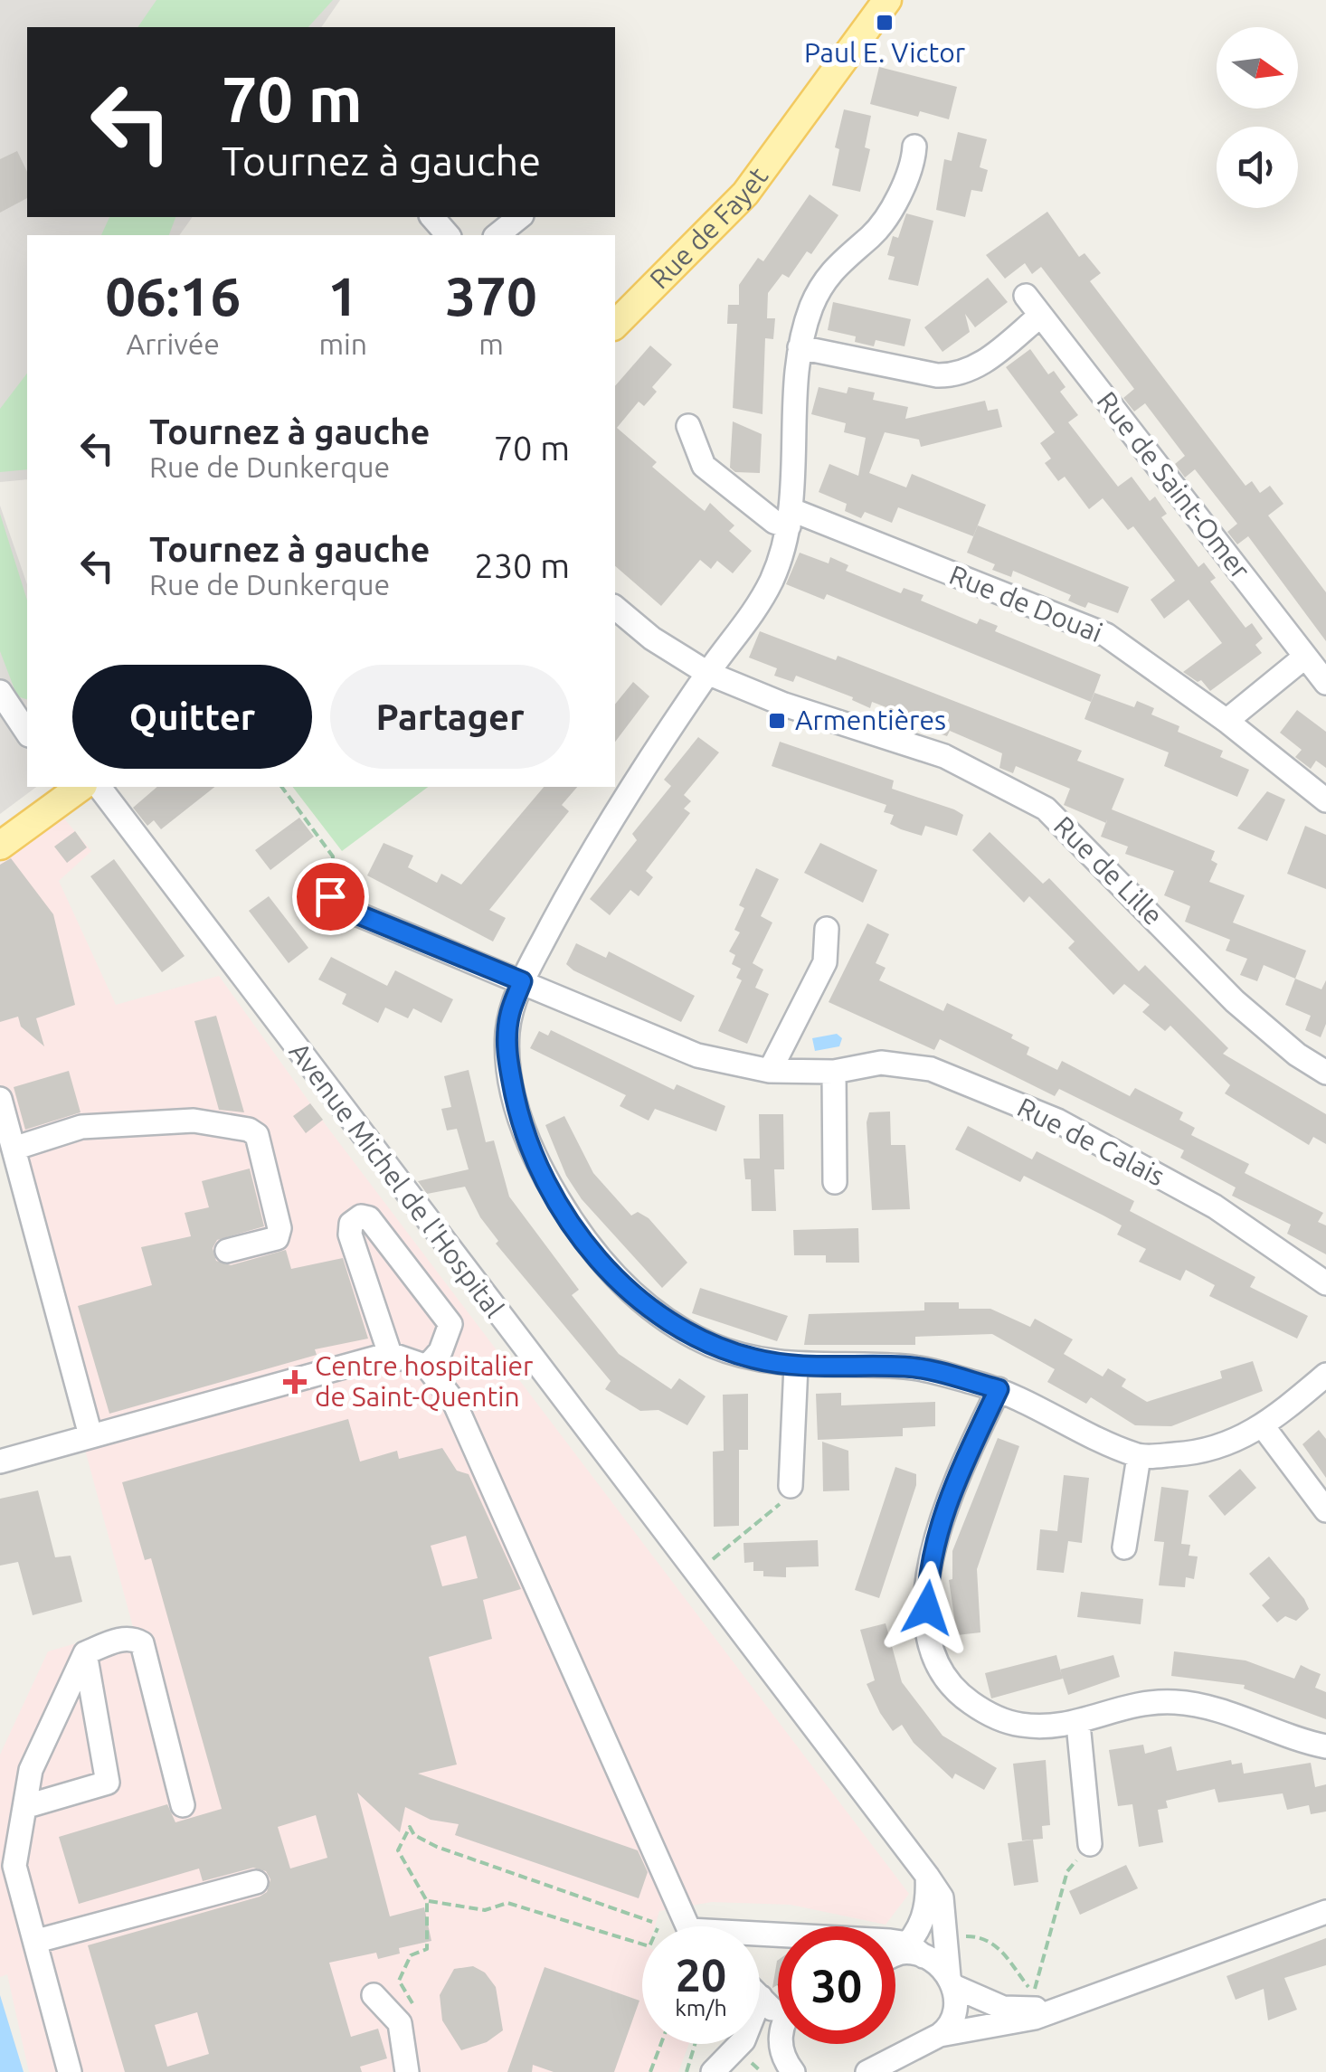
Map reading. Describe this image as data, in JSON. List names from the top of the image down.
{
  "streets": {
    "main road": ["Rue de Fayet"],
    "street": [
      "Rue de Saint-Omer",
      "Rue de Douai",
      "Rue de Lille",
      "Rue de Calais",
      "Avenue Michel de l'Hospital"
    ]
  },
  "places": {
    "transit": ["Paul E. Victor", "Armentières"],
    "health": ["Centre hospitalier de Saint-Quentin"]
  },
  "north": "right",
  "page": {
    "turn": ["70 m", "Tournez à gauche"],
    "eta": [
      "06:16",
      "Arrivée",
      "1",
      "min",
      "370",
      "m"
    ],
    "list": [
      {
        "name": "Tournez à gauche",
        "note": "Rue de Dunkerque",
        "value": "70 m"
      },
      {
        "name": "Tournez à gauche",
        "note": "Rue de Dunkerque",
        "value": "230 m"
      }
    ],
    "buttons": ["Quitter", "Partager"],
    "speed": "20 km/h",
    "limit": "30"
  }
}
